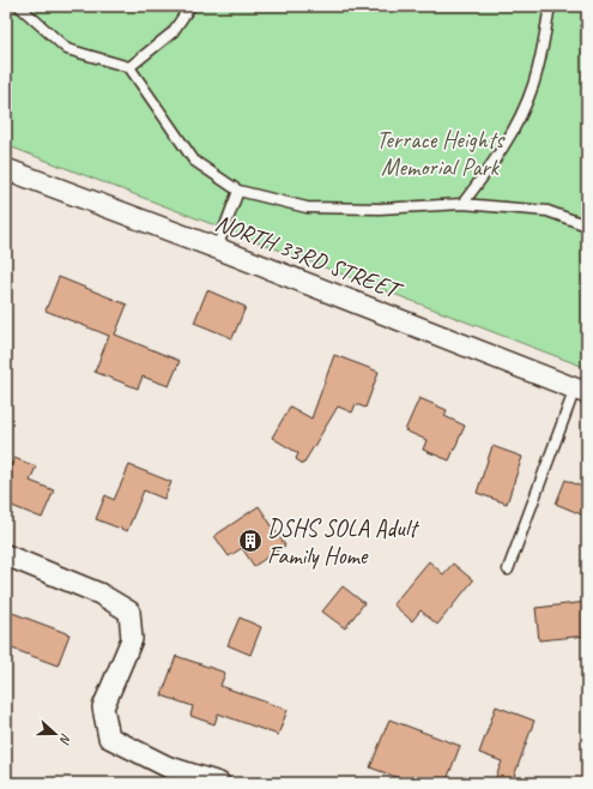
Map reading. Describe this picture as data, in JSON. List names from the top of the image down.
{
  "streets": {
    "street": ["NORTH 33RD STREET"]
  },
  "parks": ["Terrace Heights Memorial Park"],
  "places": {
    "building": ["DSHS SOLA Adult Family Home"]
  },
  "north": "right"
}
